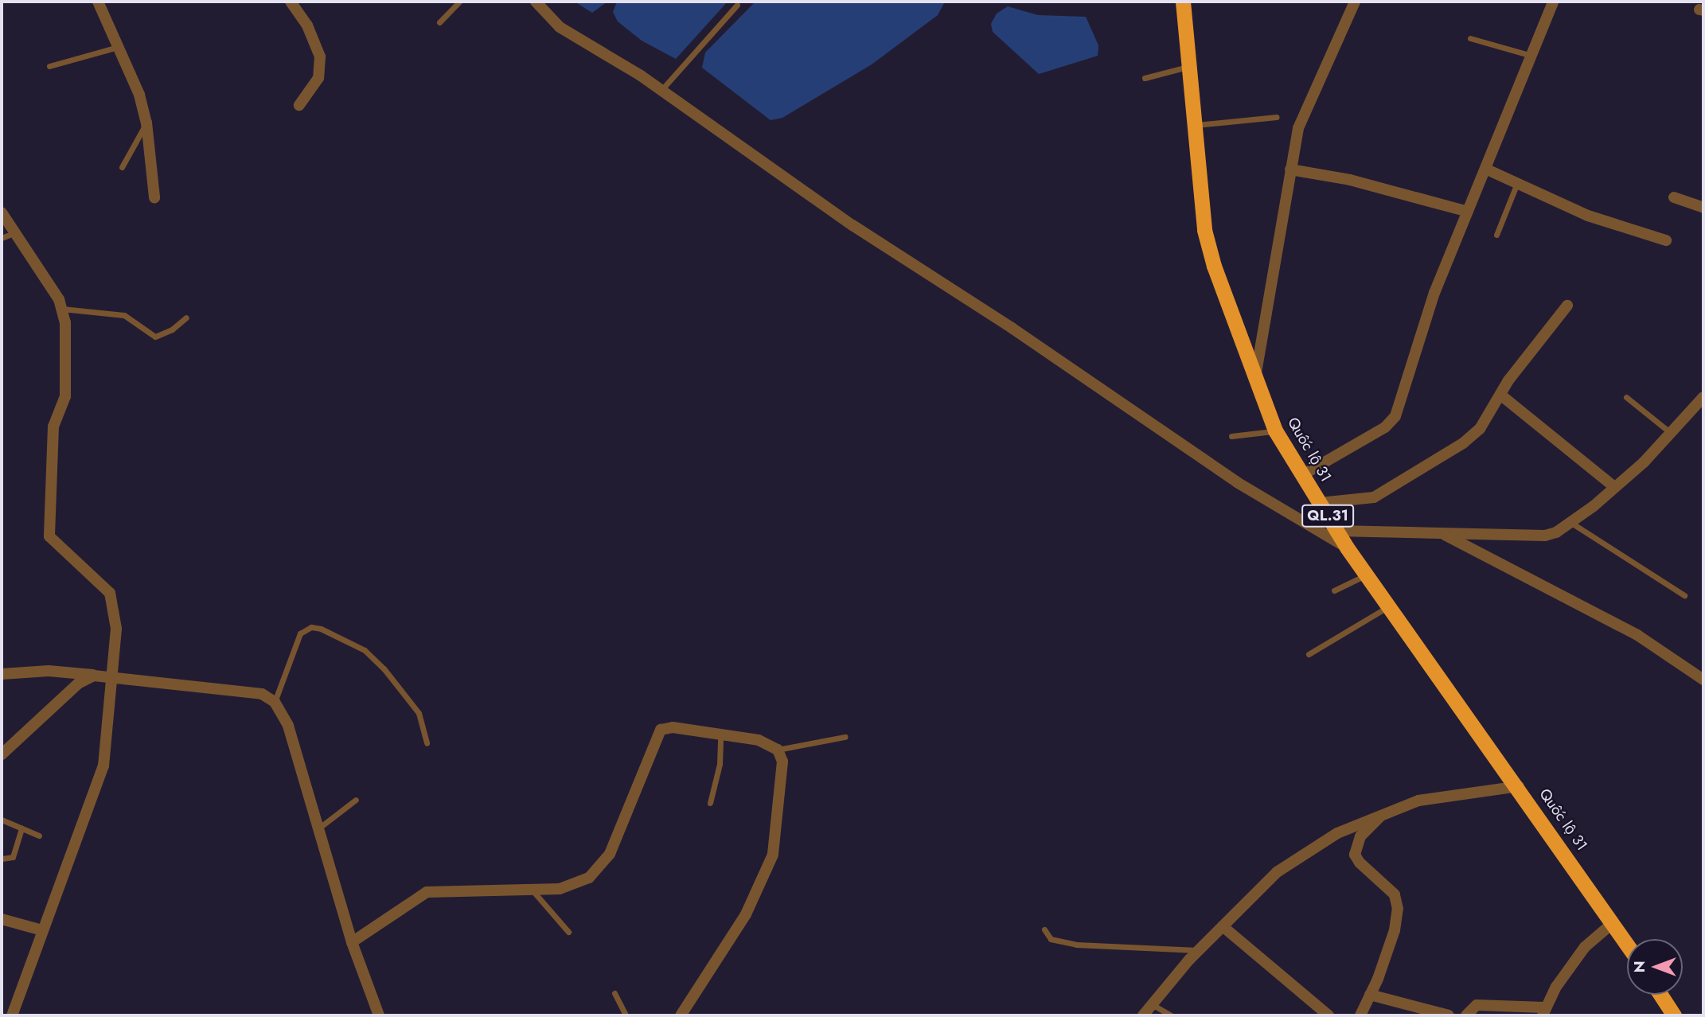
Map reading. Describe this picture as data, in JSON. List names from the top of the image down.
{
  "streets": {
    "highway": ["Quốc lộ 31", "QL.31"]
  },
  "north": "left"
}
